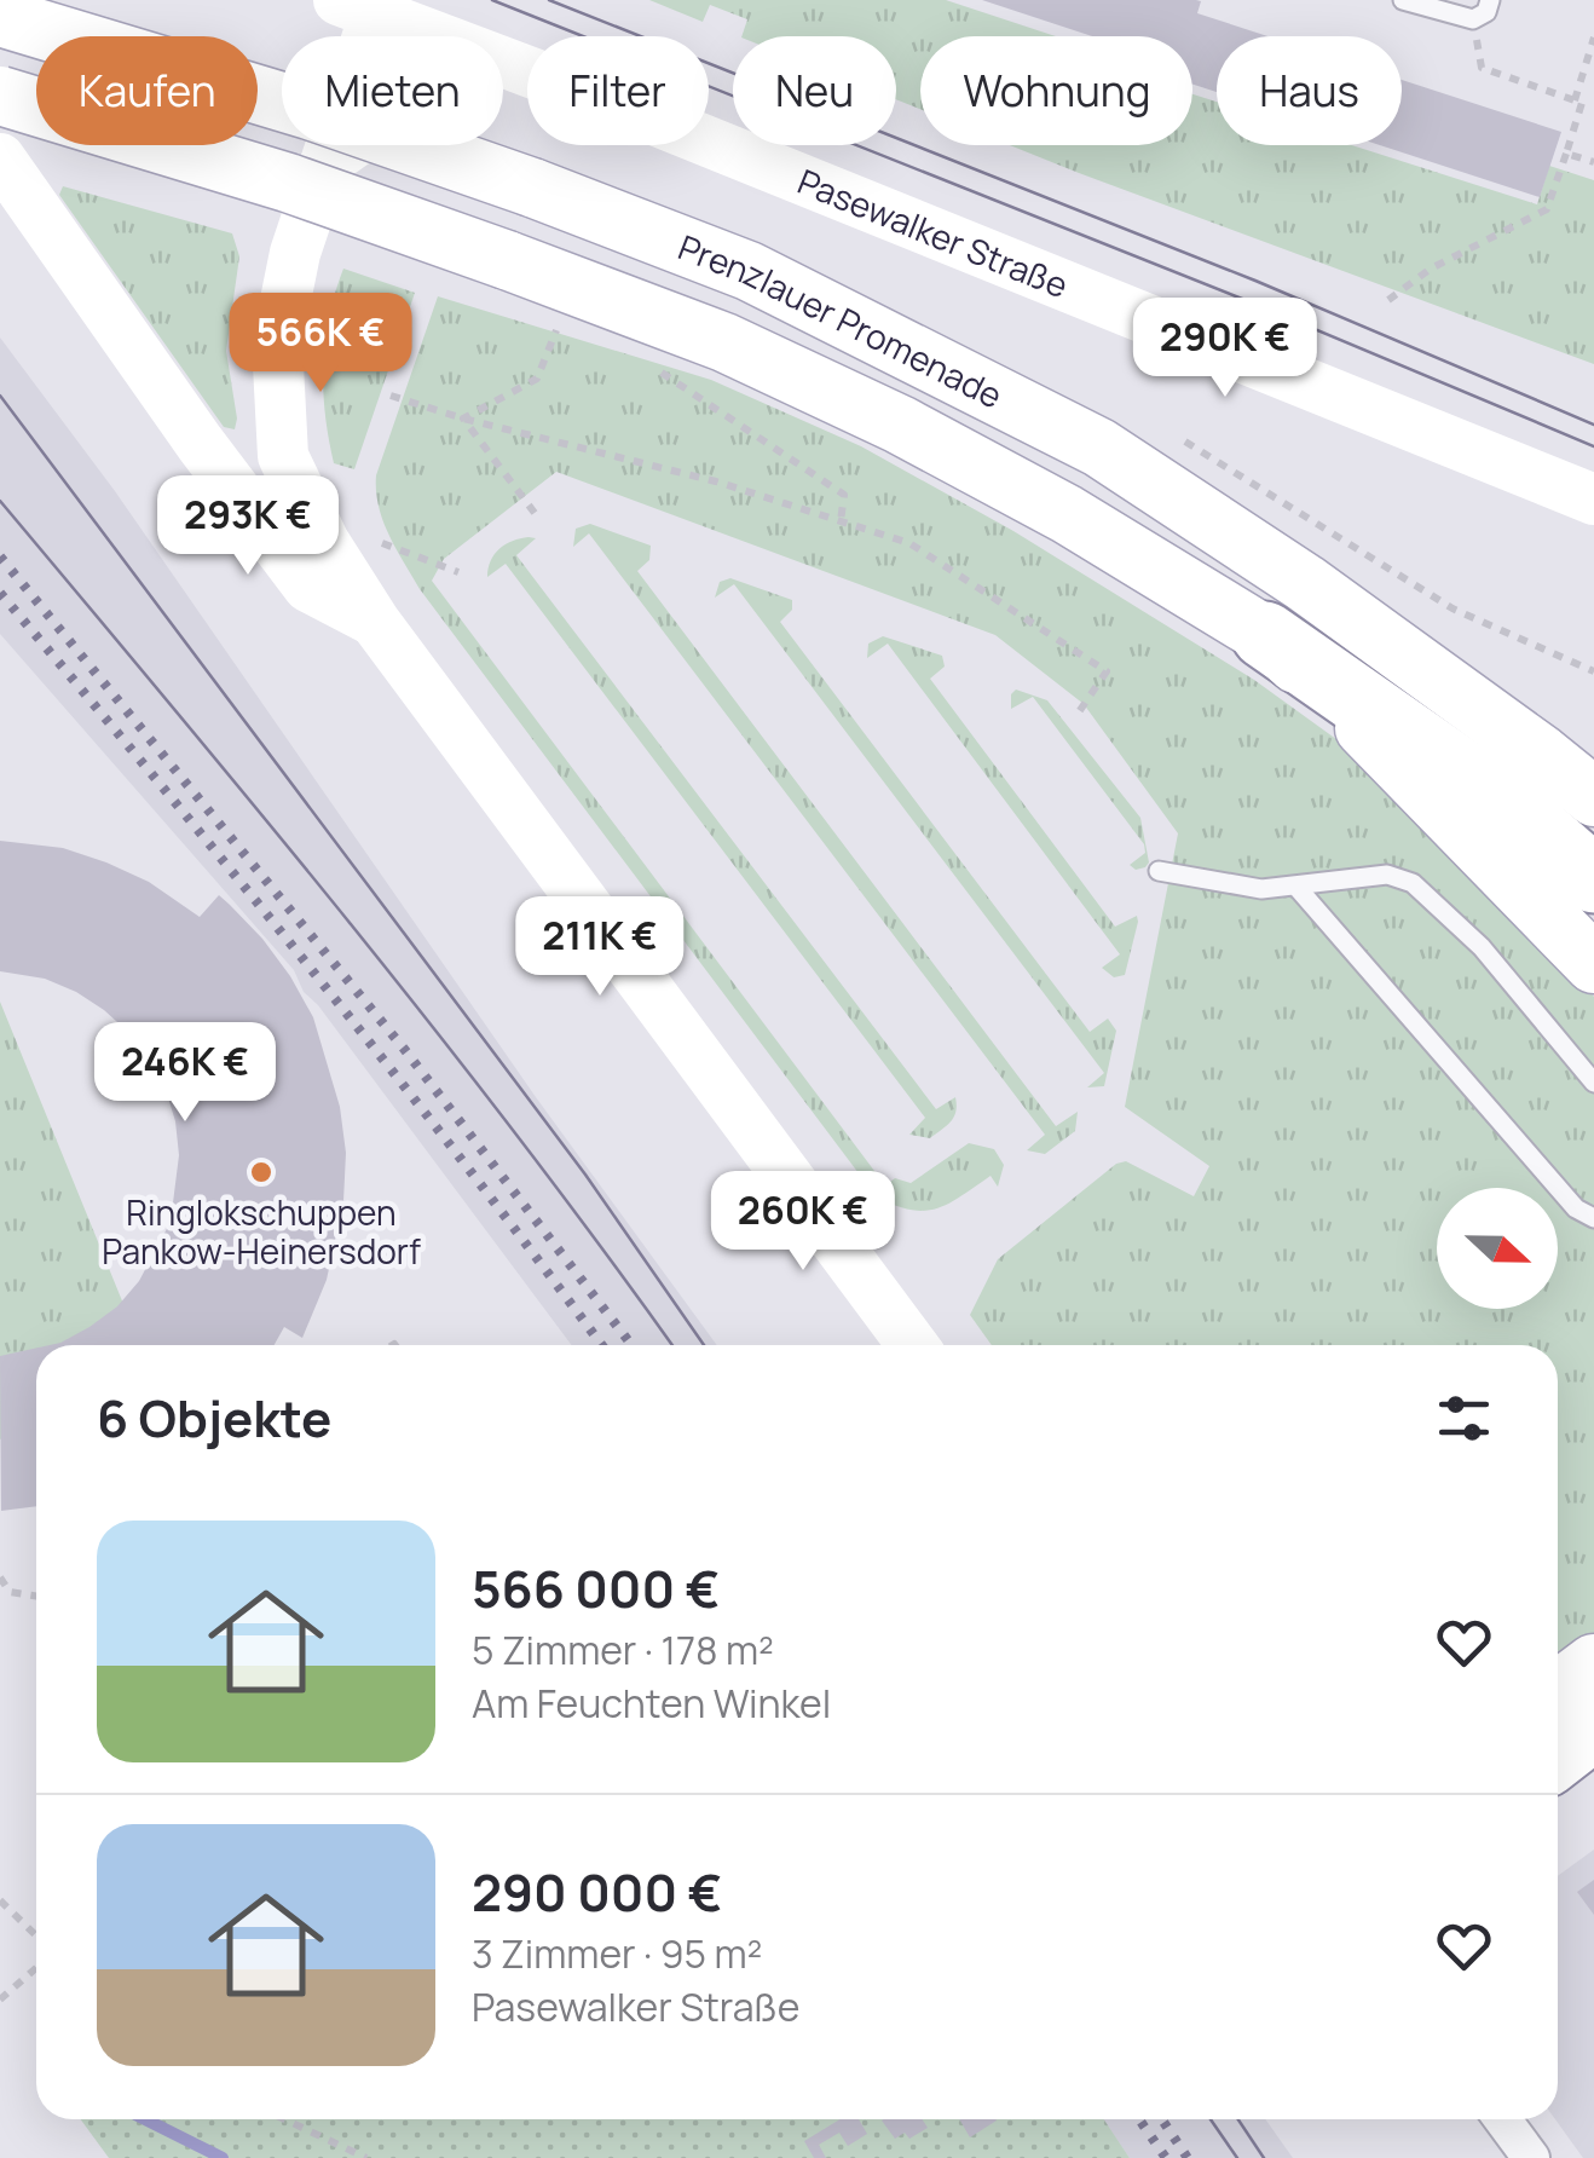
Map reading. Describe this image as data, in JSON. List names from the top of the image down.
{
  "streets": {
    "main road": ["Pasewalker Straße", "Prenzlauer Promenade"]
  },
  "places": ["Ringlokschuppen Pankow-Heinersdorf"],
  "north": "right",
  "page": {
    "chip": [
      "Kaufen",
      "Mieten",
      "Filter",
      "Neu",
      "Wohnung",
      "Haus"
    ],
    "price": [
      "566K €",
      "290K €",
      "293K €",
      "211K €",
      "246K €",
      "260K €"
    ],
    "heading": "6 Objekte",
    "list": [
      {
        "name": "566 000 €",
        "note": "5 Zimmer · 178 m² · Am Feuchten Winkel"
      },
      {
        "name": "290 000 €",
        "note": "3 Zimmer · 95 m² · Pasewalker Straße"
      }
    ]
  }
}
